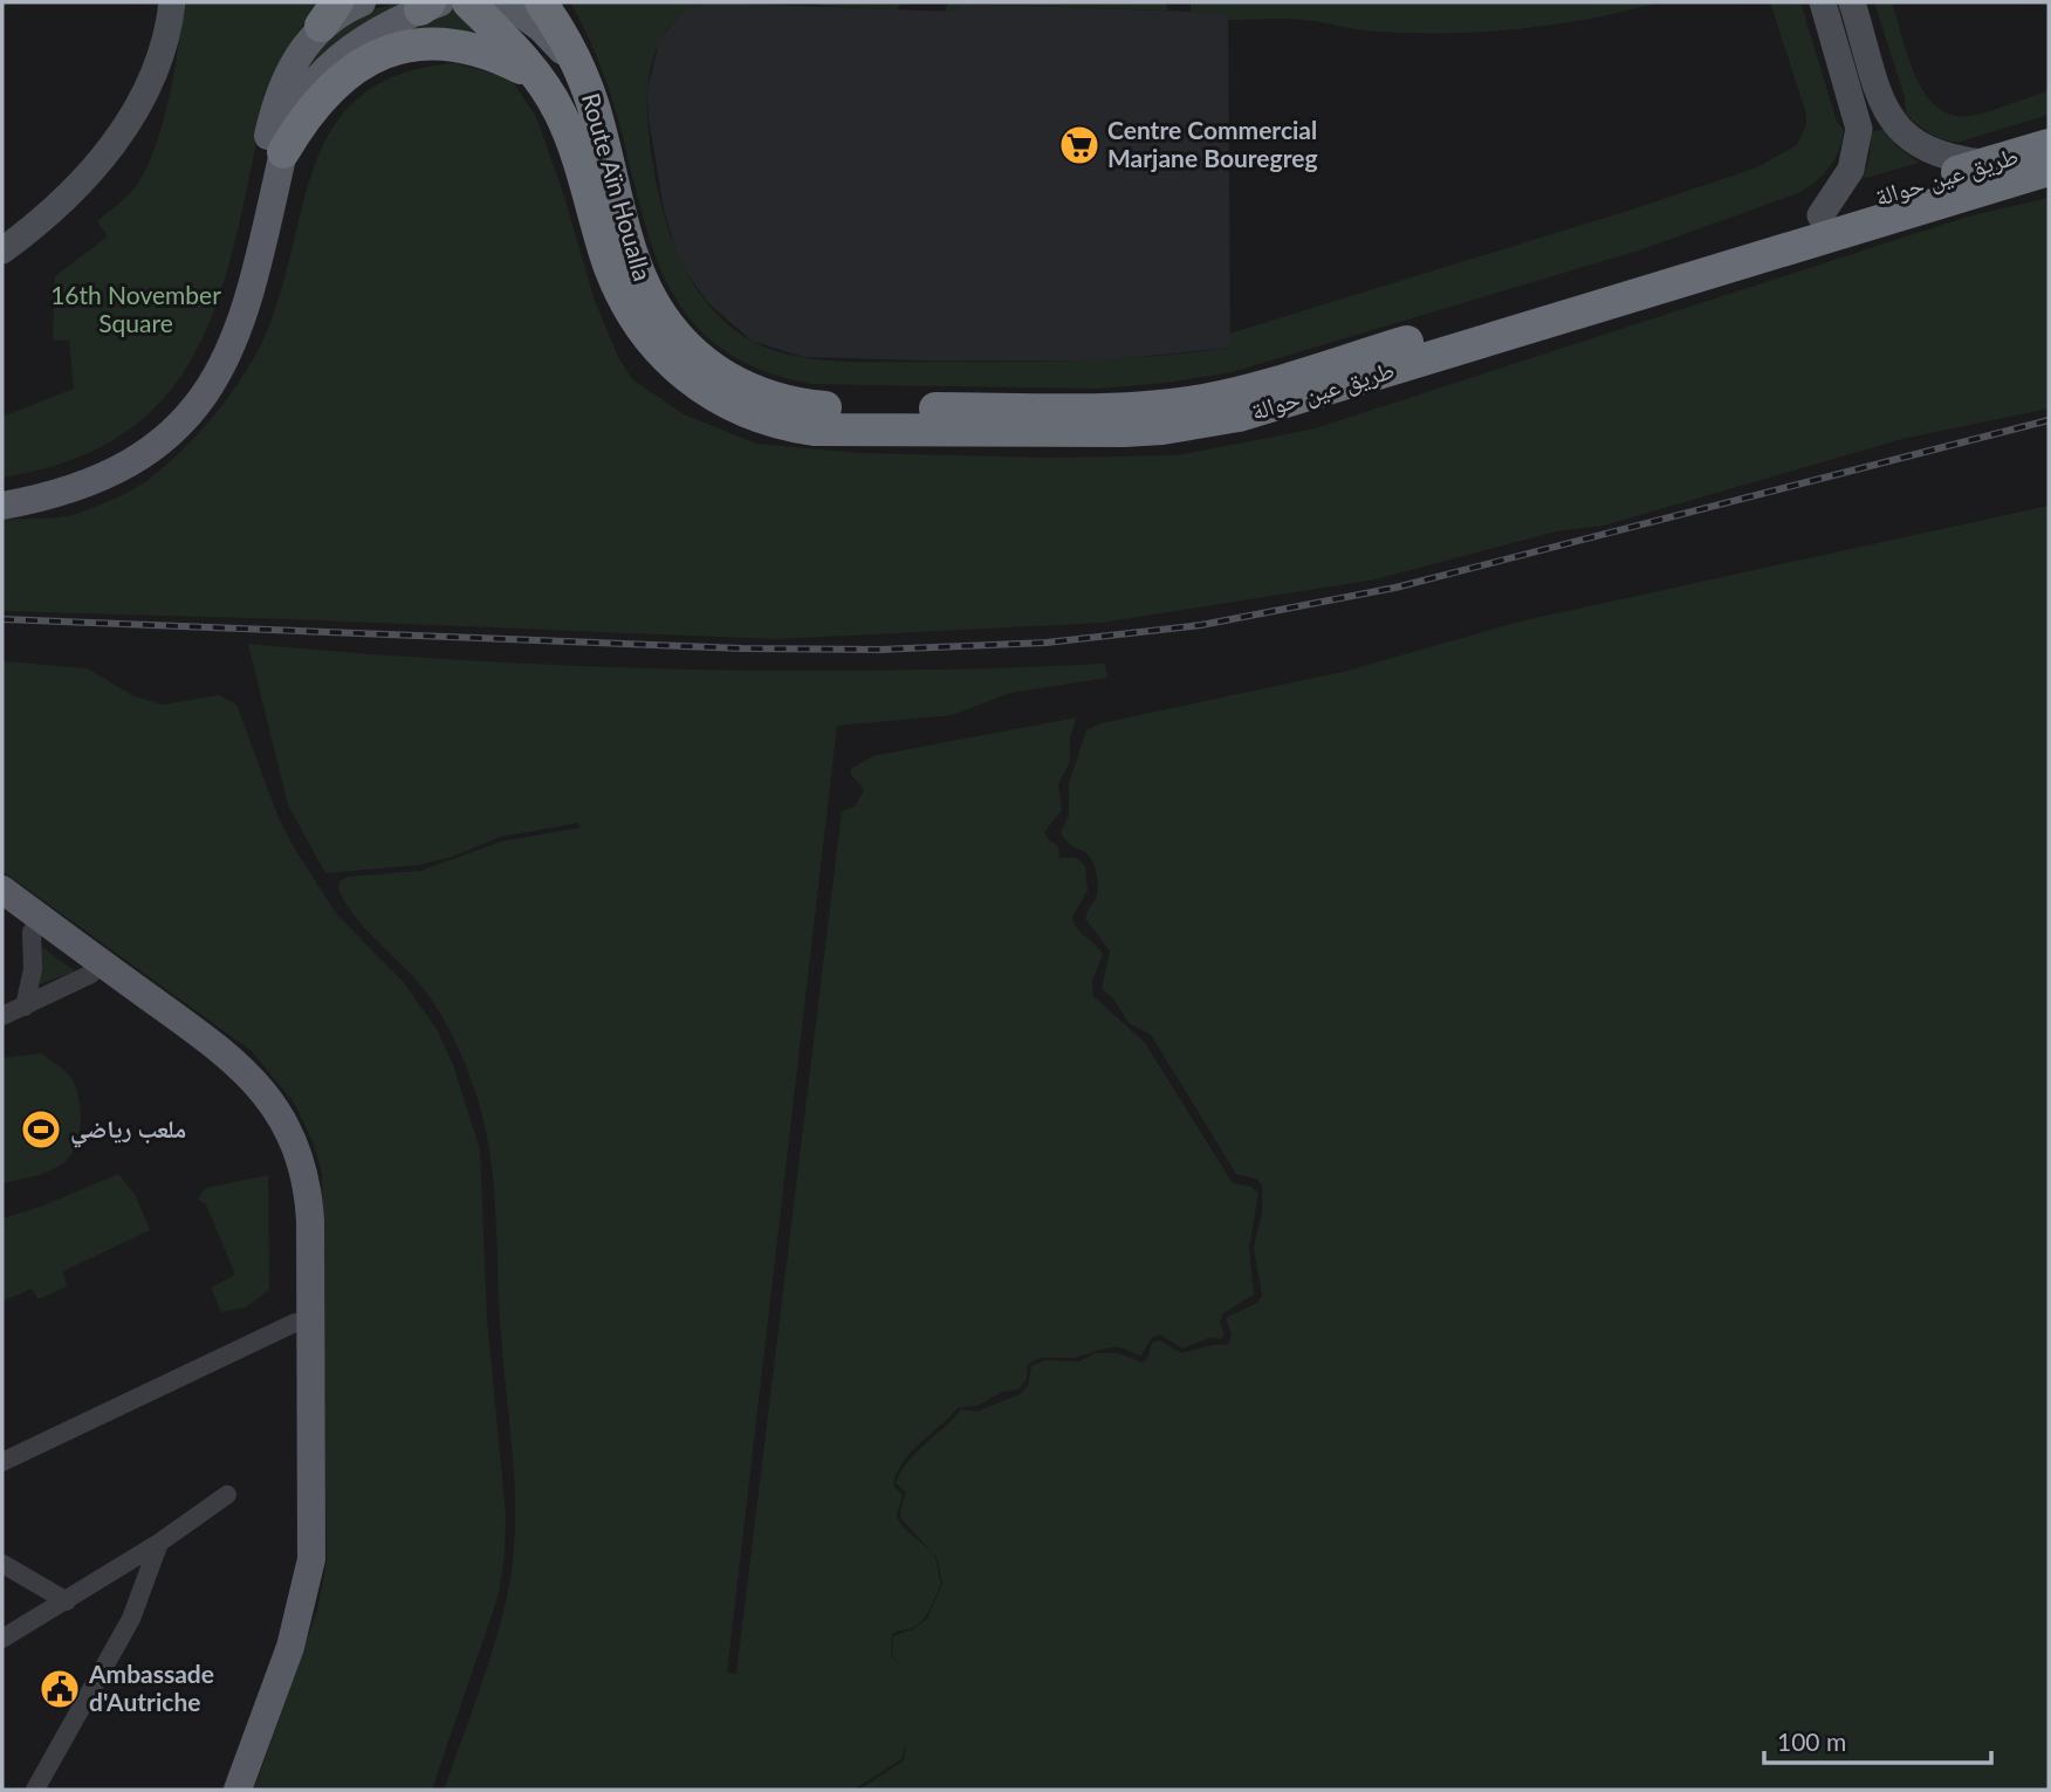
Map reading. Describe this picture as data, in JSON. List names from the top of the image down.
{
  "streets": {
    "highway": ["طريق عين حوالة", "Route Aïn Houalla"]
  },
  "crossings": [
    ["طريق عين حوالة", "Route Aïn Houalla"]
  ],
  "parks": ["16th November Square"],
  "places": {
    "supermarket": ["Centre Commercial Marjane Bouregreg"],
    "sports": ["ملعب رياضي"],
    "public building": ["Ambassade d'Autriche"]
  },
  "scale_bar": "100 m"
}
